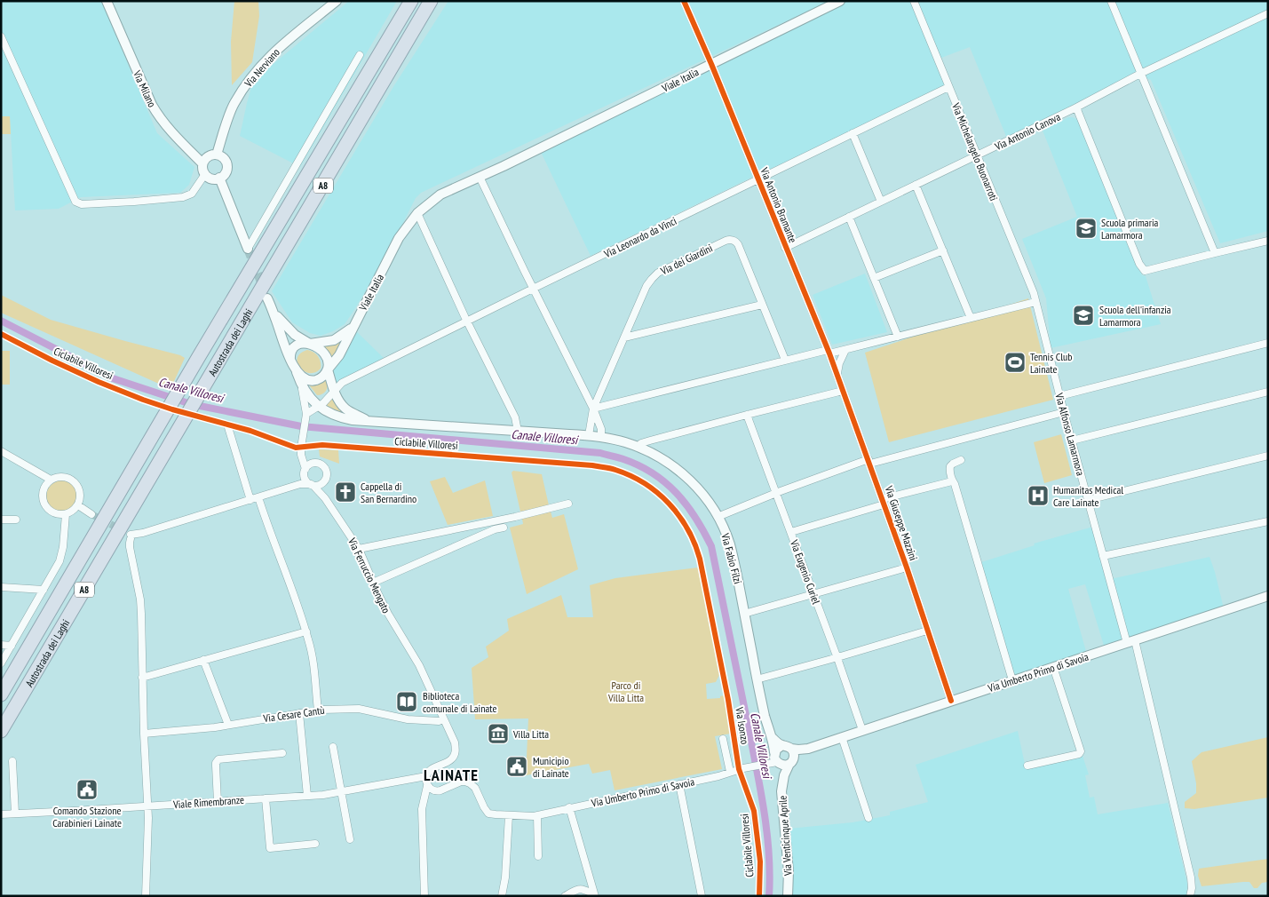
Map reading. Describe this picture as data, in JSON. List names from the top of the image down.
{
  "streets": {
    "highway": ["A8", "Autostrada dei Laghi"],
    "street": [
      "Via Nerviano",
      "Viale Italia",
      "Via Milano",
      "Via Antonio Canova",
      "Via Michelangelo Buonarroti",
      "Via Antonio Bramante",
      "Via Leonardo da Vinci",
      "Via dei Giardini",
      "Via Alfonso Lamarmora",
      "Via Giuseppe Mazzini",
      "Via Fabio Filzi",
      "Via Eugenio Curiel",
      "Via Ferruccio Mengato",
      "Via Umberto Primo di Savoia",
      "Via Cesare Cantù",
      "Viale Rimembranze",
      "Via Venticinque Aprile"
    ],
    "cycle path": ["Ciclabile Villoresi"]
  },
  "crossings": [
    ["Via Nerviano", "Via Milano"],
    ["Viale Italia", "Via Antonio Bramante"],
    ["Viale Italia", "Via Fabio Filzi"],
    ["Via Antonio Canova", "Via Michelangelo Buonarroti"],
    ["Via Antonio Canova", "Via Antonio Bramante"],
    ["Via Michelangelo Buonarroti", "Via Leonardo da Vinci"],
    ["Via Michelangelo Buonarroti", "Via Alfonso Lamarmora"],
    ["Via Antonio Bramante", "Via Leonardo da Vinci"],
    ["Via Antonio Bramante", "Via Giuseppe Mazzini"],
    ["Via Leonardo da Vinci", "Via Fabio Filzi"],
    ["Via dei Giardini", "Via Fabio Filzi"],
    ["Via Alfonso Lamarmora", "Via Umberto Primo di Savoia"],
    ["Via Giuseppe Mazzini", "Via Umberto Primo di Savoia"],
    ["Via Fabio Filzi", "Via Umberto Primo di Savoia"],
    ["Via Fabio Filzi", "Via Venticinque Aprile"],
    ["Via Eugenio Curiel", "Via Umberto Primo di Savoia"],
    ["Via Ferruccio Mengato", "Via Umberto Primo di Savoia"],
    ["Via Ferruccio Mengato", "Via Cesare Cantù"],
    ["Via Ferruccio Mengato", "Viale Rimembranze"],
    ["Via Umberto Primo di Savoia", "Viale Rimembranze"],
    ["Via Umberto Primo di Savoia", "Via Venticinque Aprile"]
  ],
  "districts": ["LAINATE"],
  "water": ["Canale Villoresi"],
  "parks": ["Parco di Villa Litta"],
  "places": {
    "school or university": ["Scuola primaria Lamarmora", "Scuola dell'infanzia Lamarmora"],
    "sports": ["Tennis Club Lainate"],
    "church": ["Cappella di San Bernardino"],
    "hospital": ["Humanitas Medical Care Lainate"],
    "library": ["Biblioteca comunale di Lainate"],
    "museum": ["Villa Litta"],
    "public building": ["Municipio di Lainate", "Comando Stazione Carabinieri Lainate"]
  }
}
